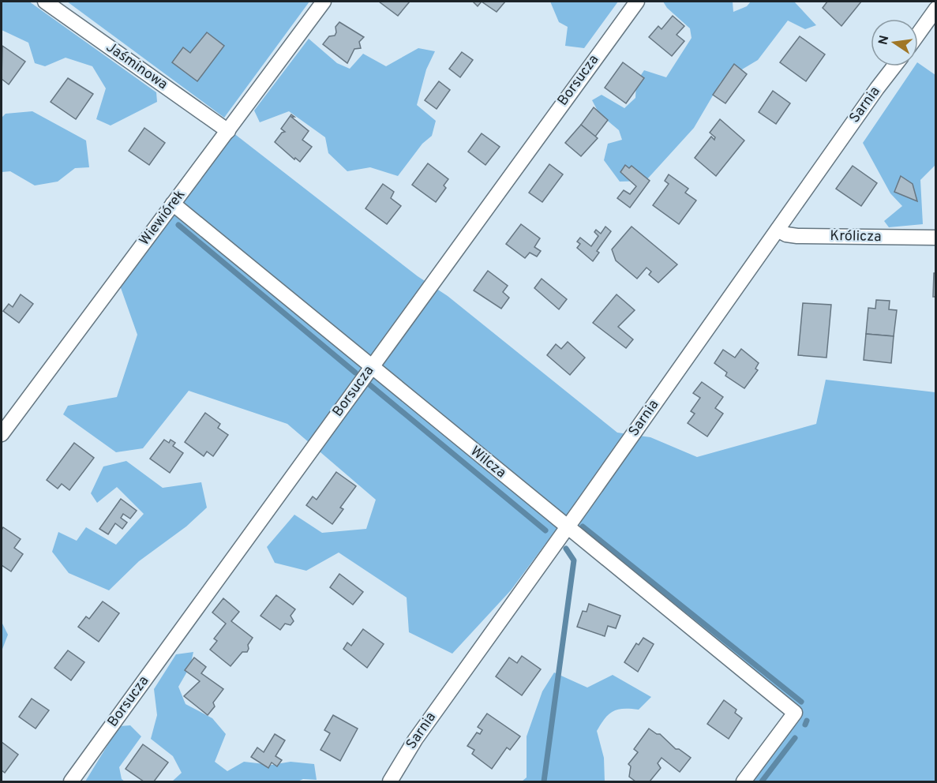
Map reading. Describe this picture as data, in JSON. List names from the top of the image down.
{
  "streets": {
    "street": [
      "Jaśminowa",
      "Borsucza",
      "Sarnia",
      "Wiewiórek",
      "Królicza",
      "Wilcza"
    ]
  },
  "crossings": [
    ["Jaśminowa", "Wiewiórek"],
    ["Borsucza", "Wilcza"],
    ["Sarnia", "Królicza"],
    ["Sarnia", "Wilcza"],
    ["Wiewiórek", "Wilcza"]
  ],
  "north": "left"
}
